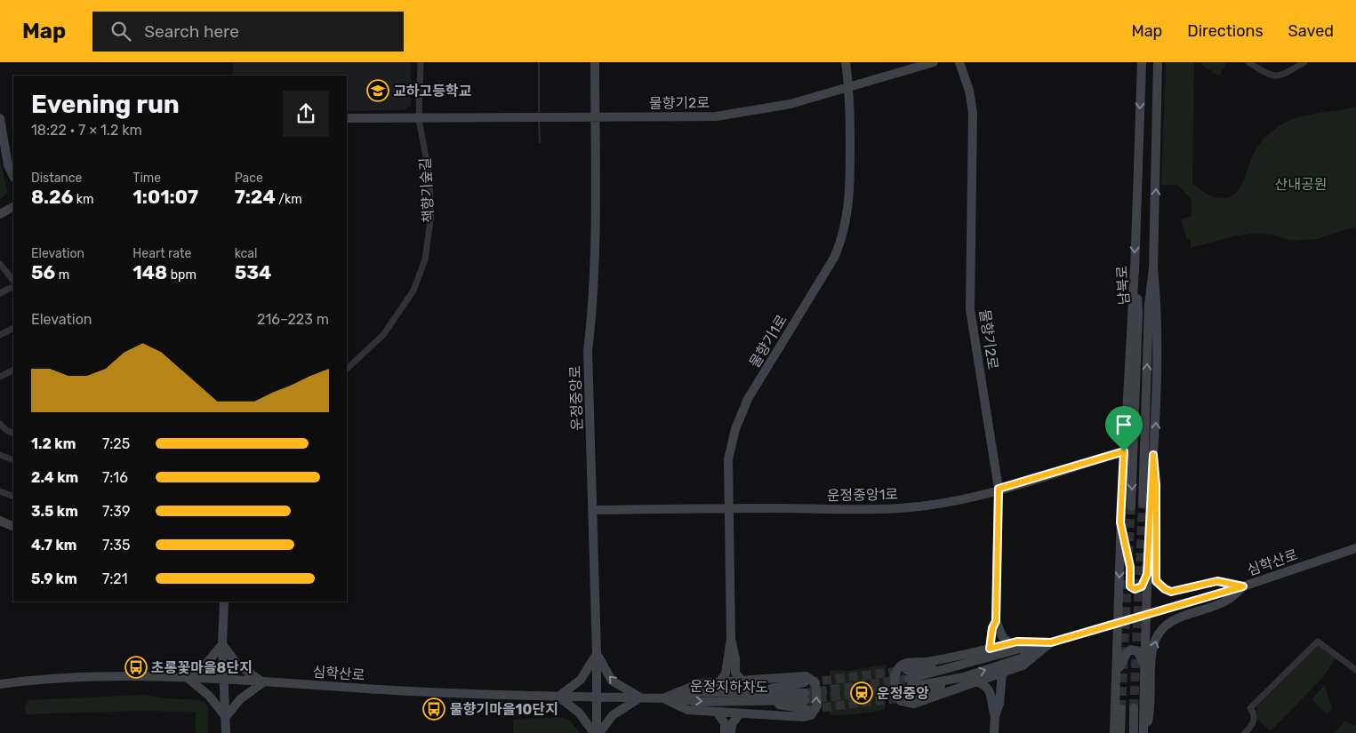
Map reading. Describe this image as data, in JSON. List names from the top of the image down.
{
  "streets": {
    "street": [
      "물향기2로",
      "책향기숲길",
      "남북로",
      "물향기1로",
      "운정중앙로",
      "운정중앙1로",
      "심학산로",
      "운정지하차도"
    ]
  },
  "crossings": [
    ["물향기2로", "책향기숲길"],
    ["물향기2로", "물향기1로"],
    ["물향기2로", "운정중앙로"],
    ["물향기2로", "운정중앙1로"],
    ["물향기1로", "운정중앙1로"],
    ["운정중앙로", "운정중앙1로"],
    ["운정중앙로", "심학산로"],
    ["심학산로", "운정지하차도"]
  ],
  "parks": ["산내공원"],
  "places": {
    "school or university": ["교하고등학교"],
    "bus stop": ["초롱꽃마을8단지", "물향기마을10단지"],
    "station": ["운정중앙"]
  },
  "page": {
    "header": "Map",
    "search": "Search here",
    "nav": ["Map", "Directions", "Saved"],
    "heading": ["Evening run", "18:22 · 7 × 1.2 km"],
    "stats": [
      ["Distance", "8.26 km"],
      ["Time", "1:01:07"],
      ["Pace", "7:24 /km"],
      ["Elevation", "56 m"],
      ["Heart rate", "148 bpm"],
      ["kcal", "534"]
    ],
    "chart": ["Elevation", "216–223 m"],
    "list": [
      {
        "name": "1.2 km",
        "note": "7:25"
      },
      {
        "name": "2.4 km",
        "note": "7:16"
      },
      {
        "name": "3.5 km",
        "note": "7:39"
      },
      {
        "name": "4.7 km",
        "note": "7:35"
      },
      {
        "name": "5.9 km",
        "note": "7:21"
      }
    ]
  }
}
